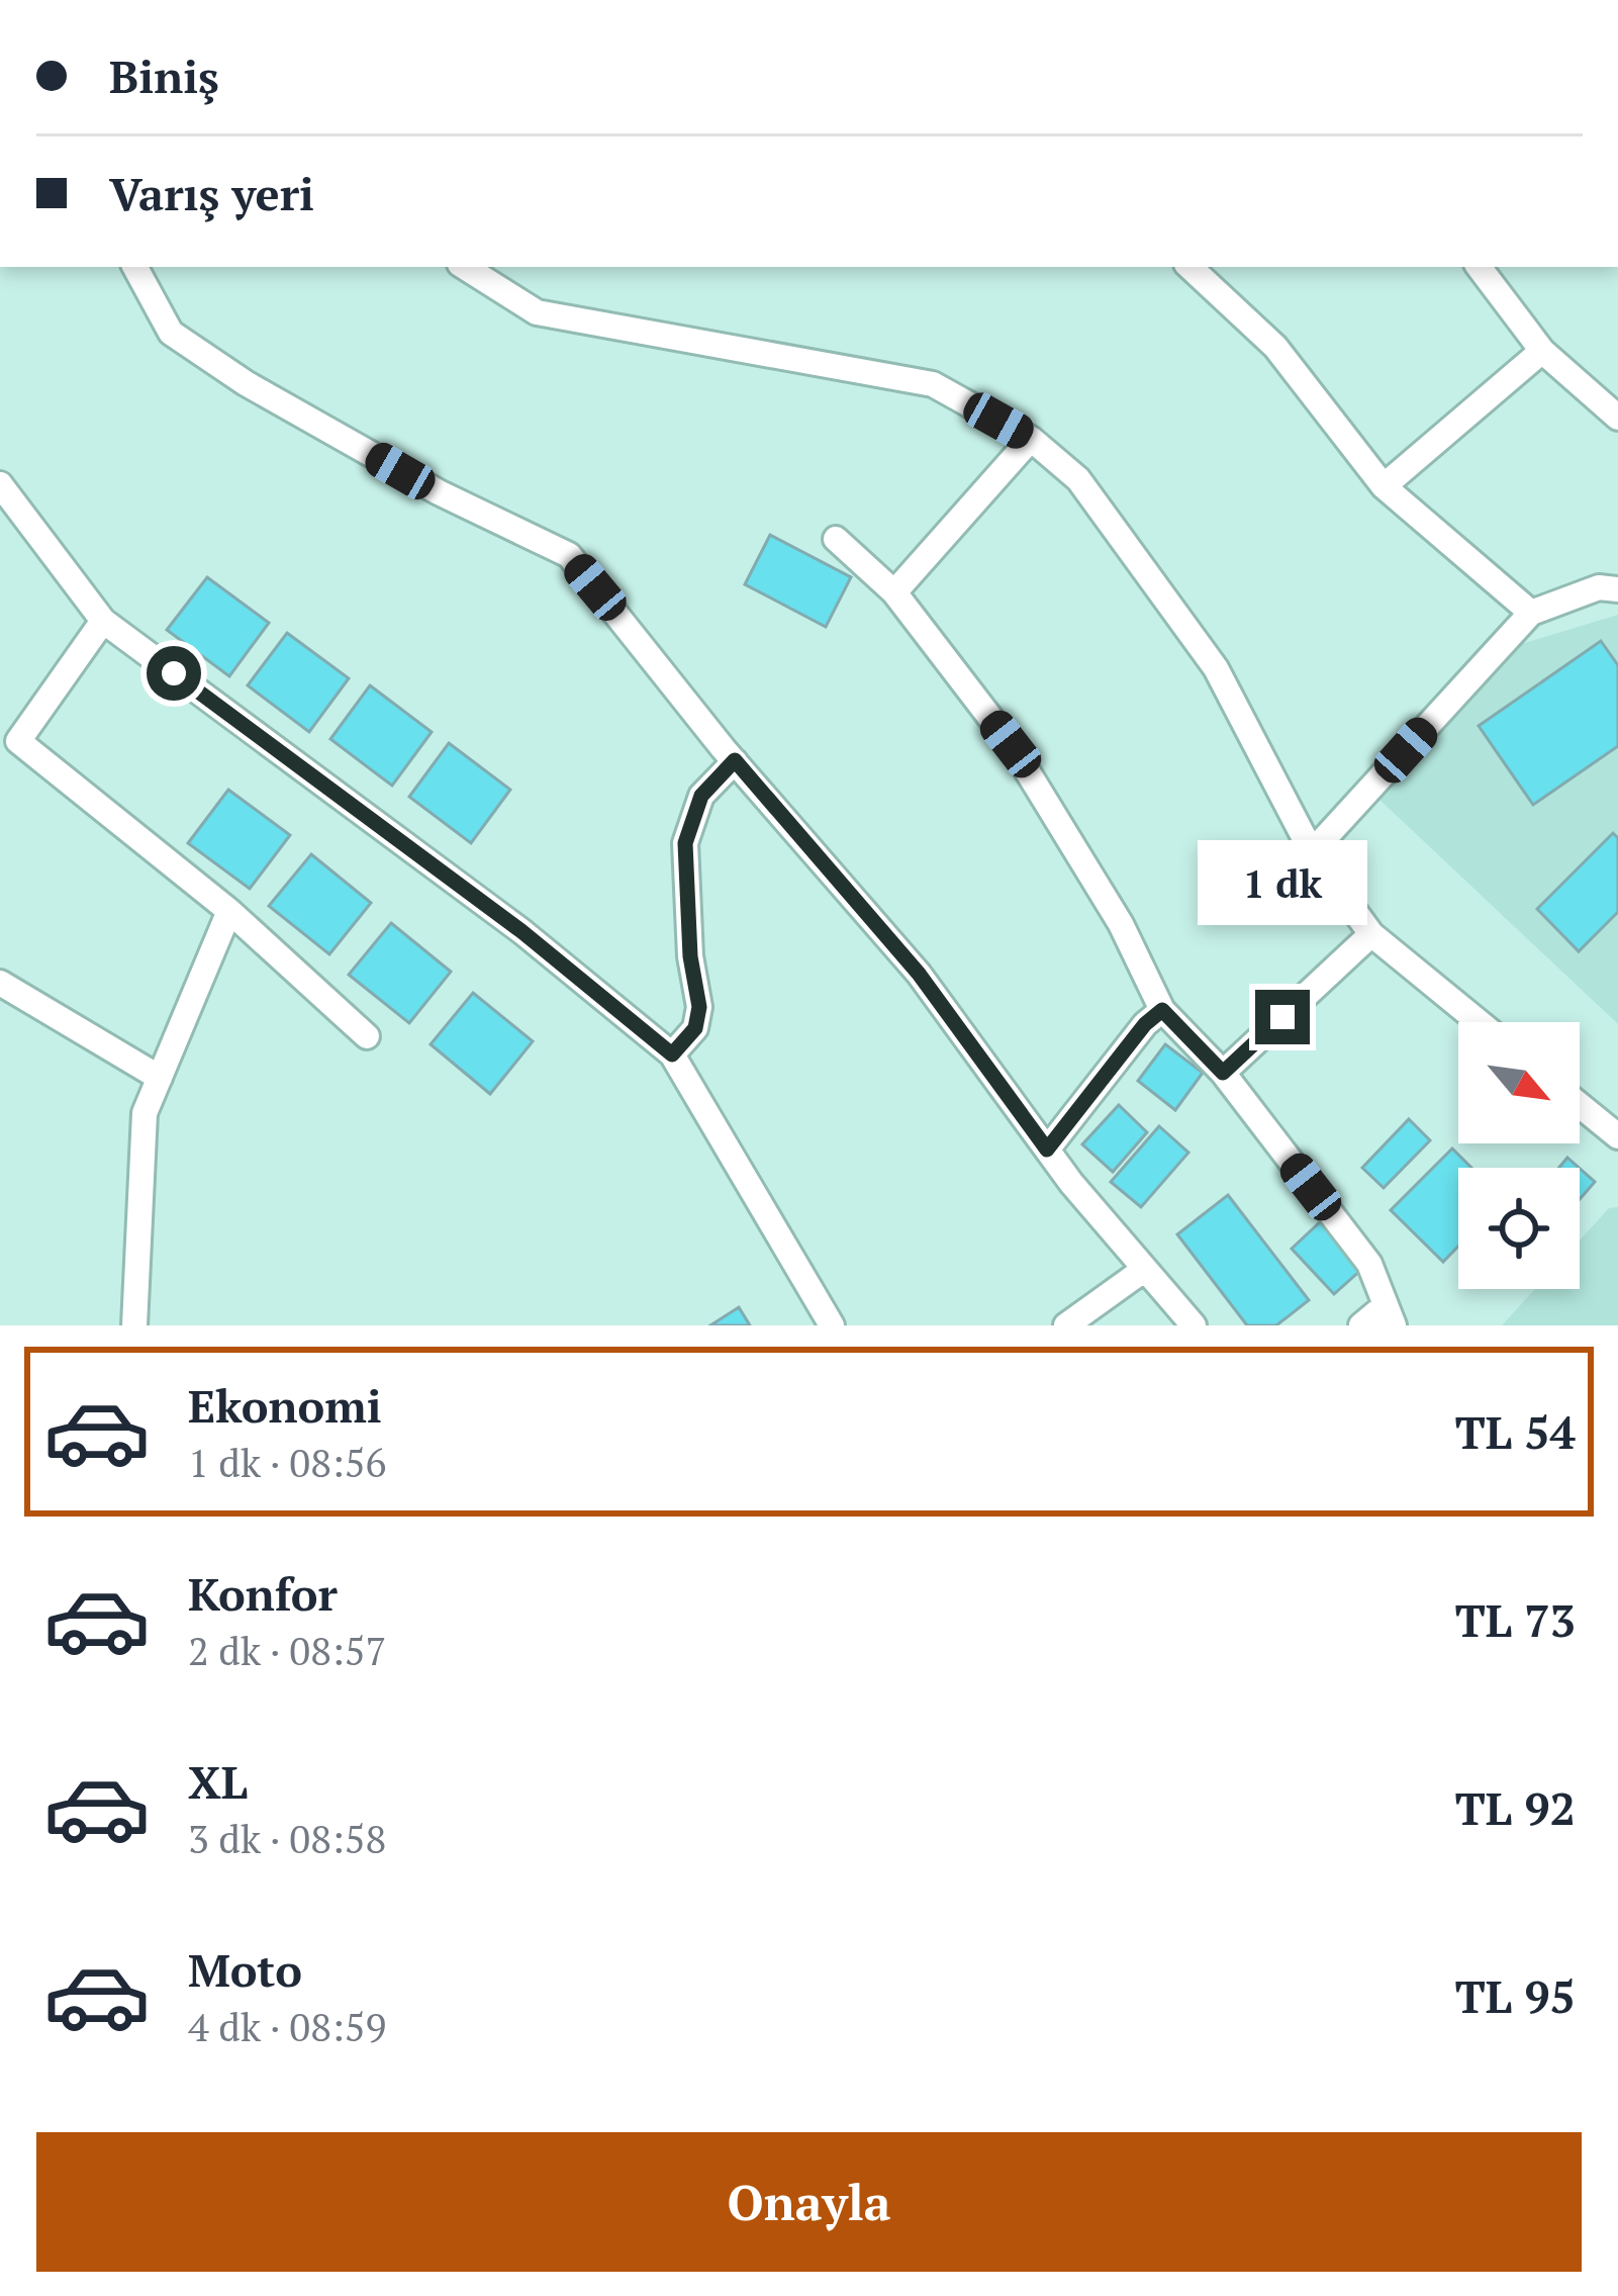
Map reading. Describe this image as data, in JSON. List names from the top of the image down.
{
  "north": "bottom right",
  "page": {
    "banner": ["Biniş", "Varış yeri"],
    "bubble": "1 dk",
    "list": [
      {
        "name": "Ekonomi",
        "note": "1 dk · 08:56",
        "value": "TL 54"
      },
      {
        "name": "Konfor",
        "note": "2 dk · 08:57",
        "value": "TL 73"
      },
      {
        "name": "XL",
        "note": "3 dk · 08:58",
        "value": "TL 92"
      },
      {
        "name": "Moto",
        "note": "4 dk · 08:59",
        "value": "TL 95"
      }
    ],
    "buttons": "Onayla"
  }
}
